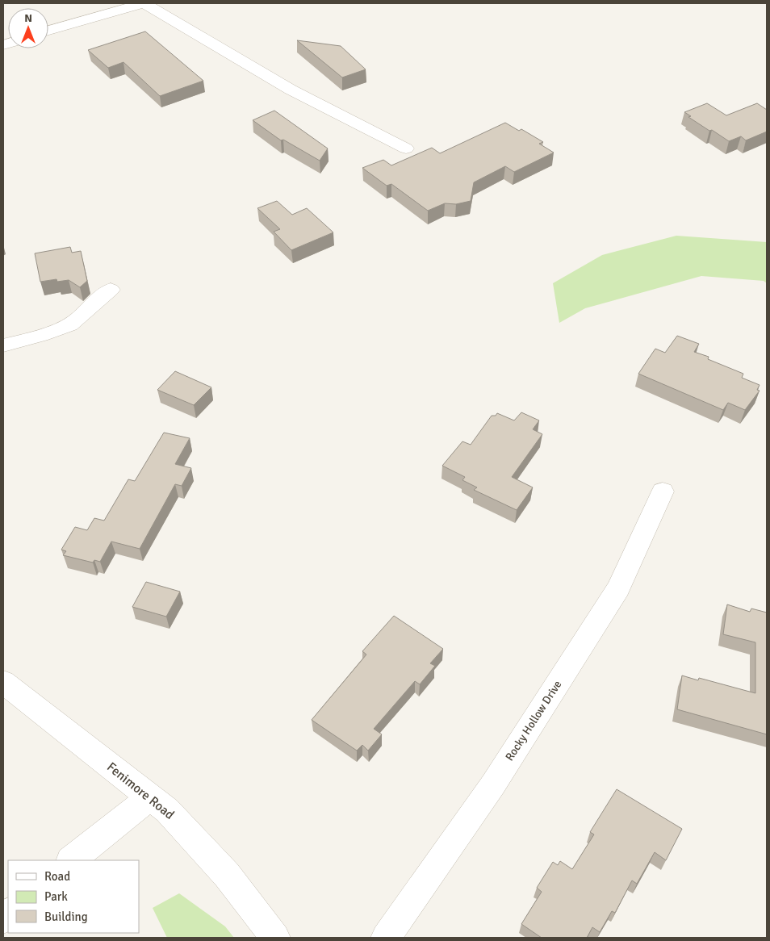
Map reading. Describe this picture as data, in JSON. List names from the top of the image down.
{
  "streets": {
    "street": ["Rocky Hollow Drive", "Fenimore Road"]
  },
  "legend": ["Road", "Park", "Building"],
  "north": "top"
}
